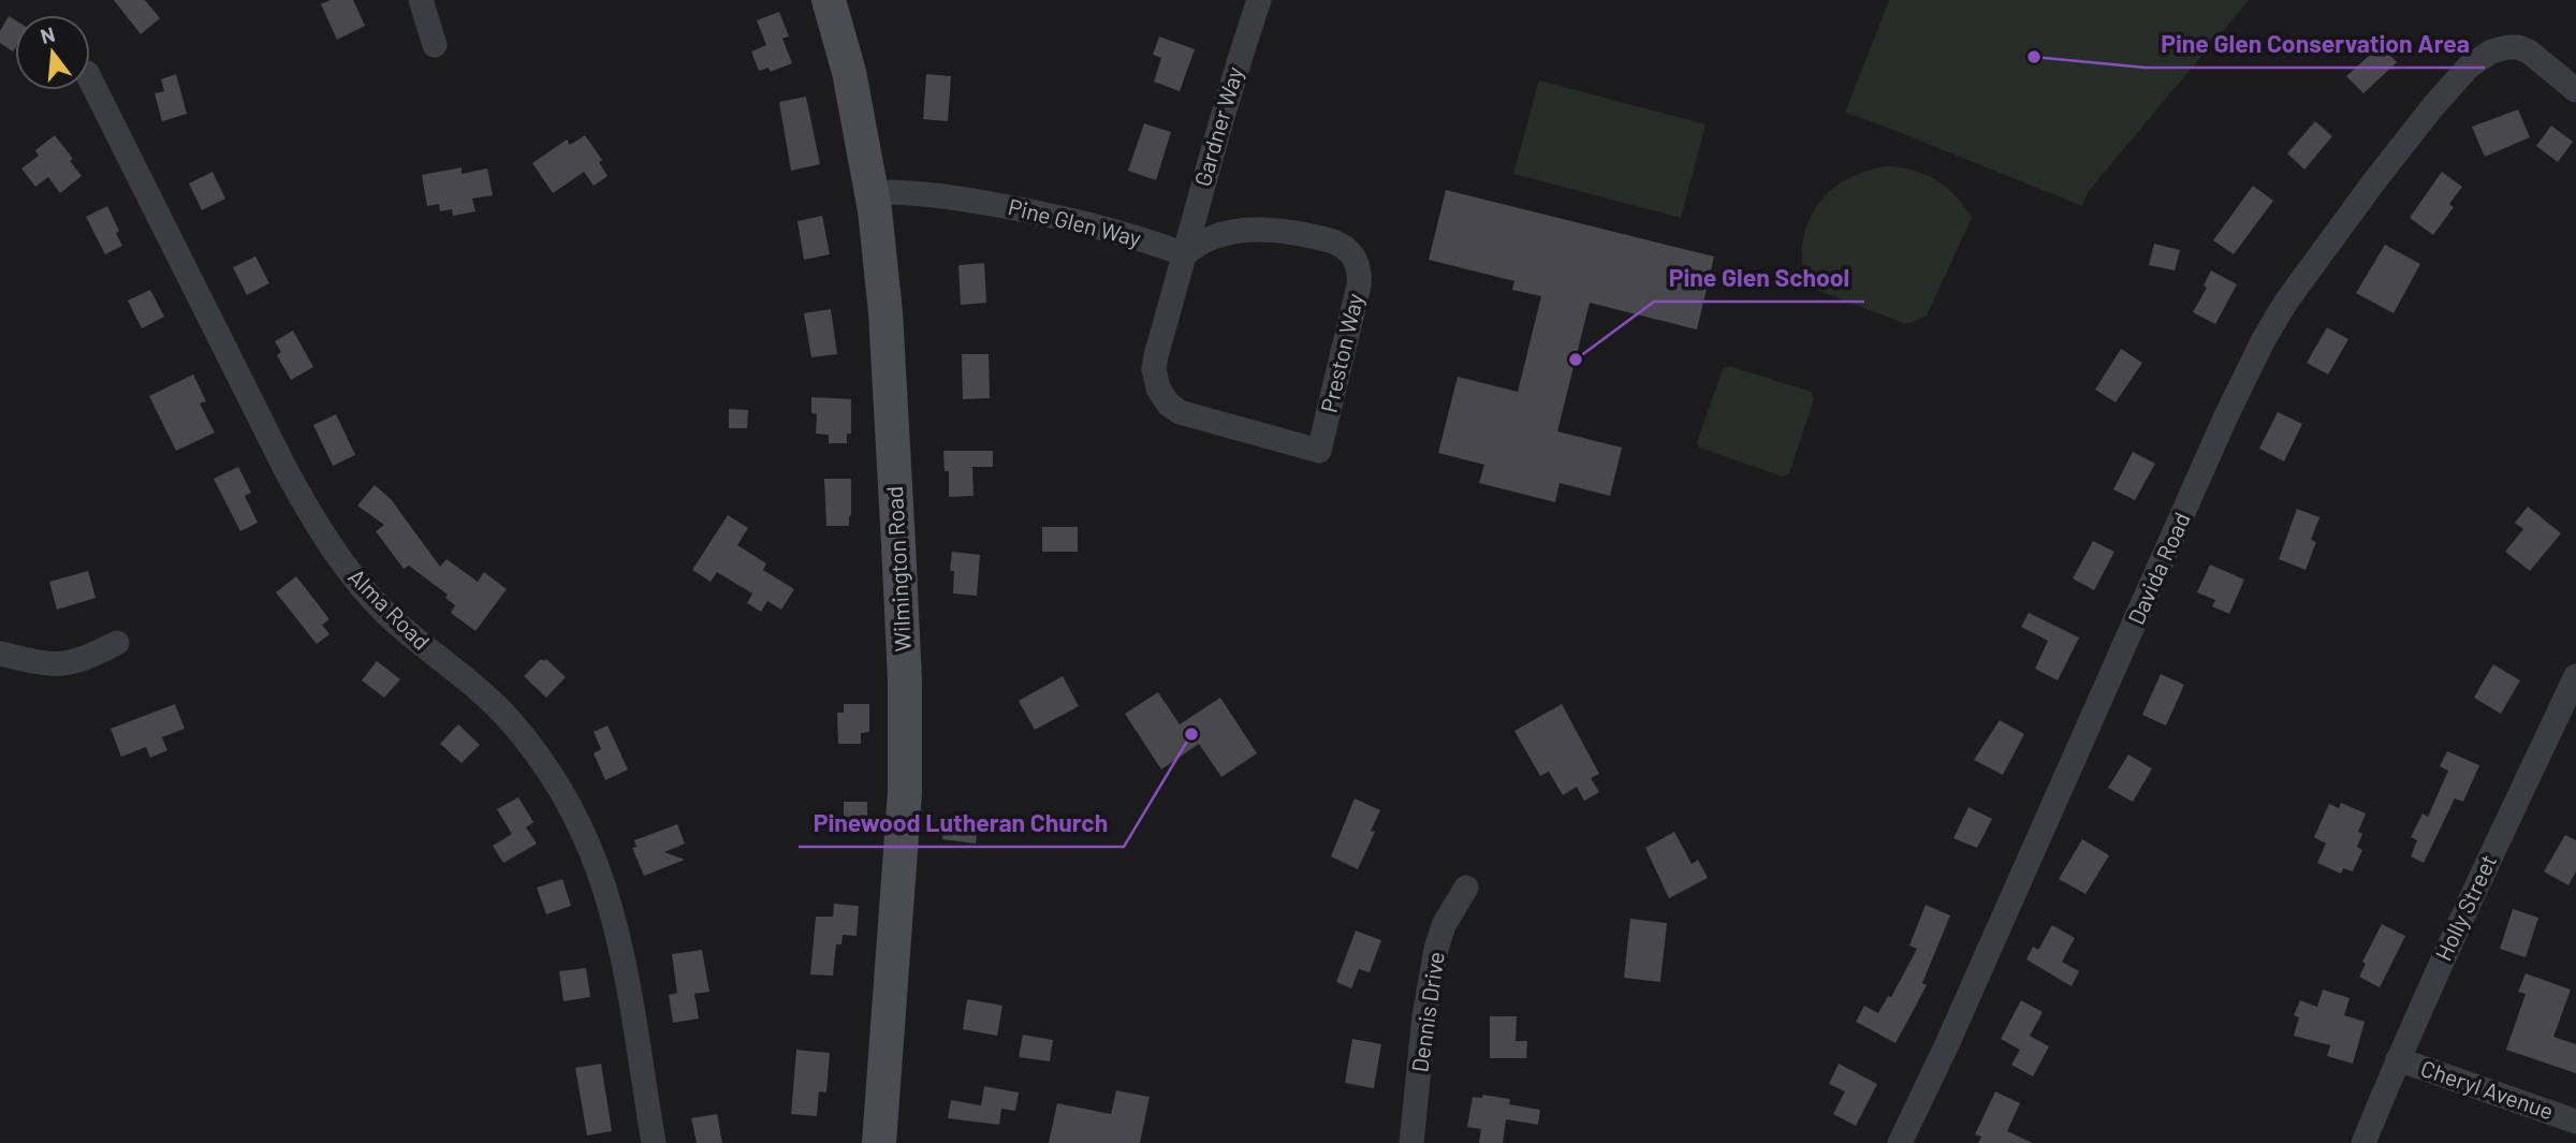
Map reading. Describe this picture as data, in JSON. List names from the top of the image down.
{
  "streets": {
    "main road": ["Wilmington Road"],
    "street": [
      "Gardner Way",
      "Pine Glen Way",
      "Preston Way",
      "Davida Road",
      "Alma Road",
      "Holly Street",
      "Dennis Drive",
      "Cheryl Avenue"
    ]
  },
  "crossings": [
    ["Gardner Way", "Pine Glen Way"],
    ["Gardner Way", "Preston Way"],
    ["Pine Glen Way", "Preston Way"],
    ["Pine Glen Way", "Wilmington Road"],
    ["Holly Street", "Cheryl Avenue"]
  ],
  "places": ["Pine Glen Conservation Area", "Pine Glen School", "Pinewood Lutheran Church"],
  "north": "top"
}
